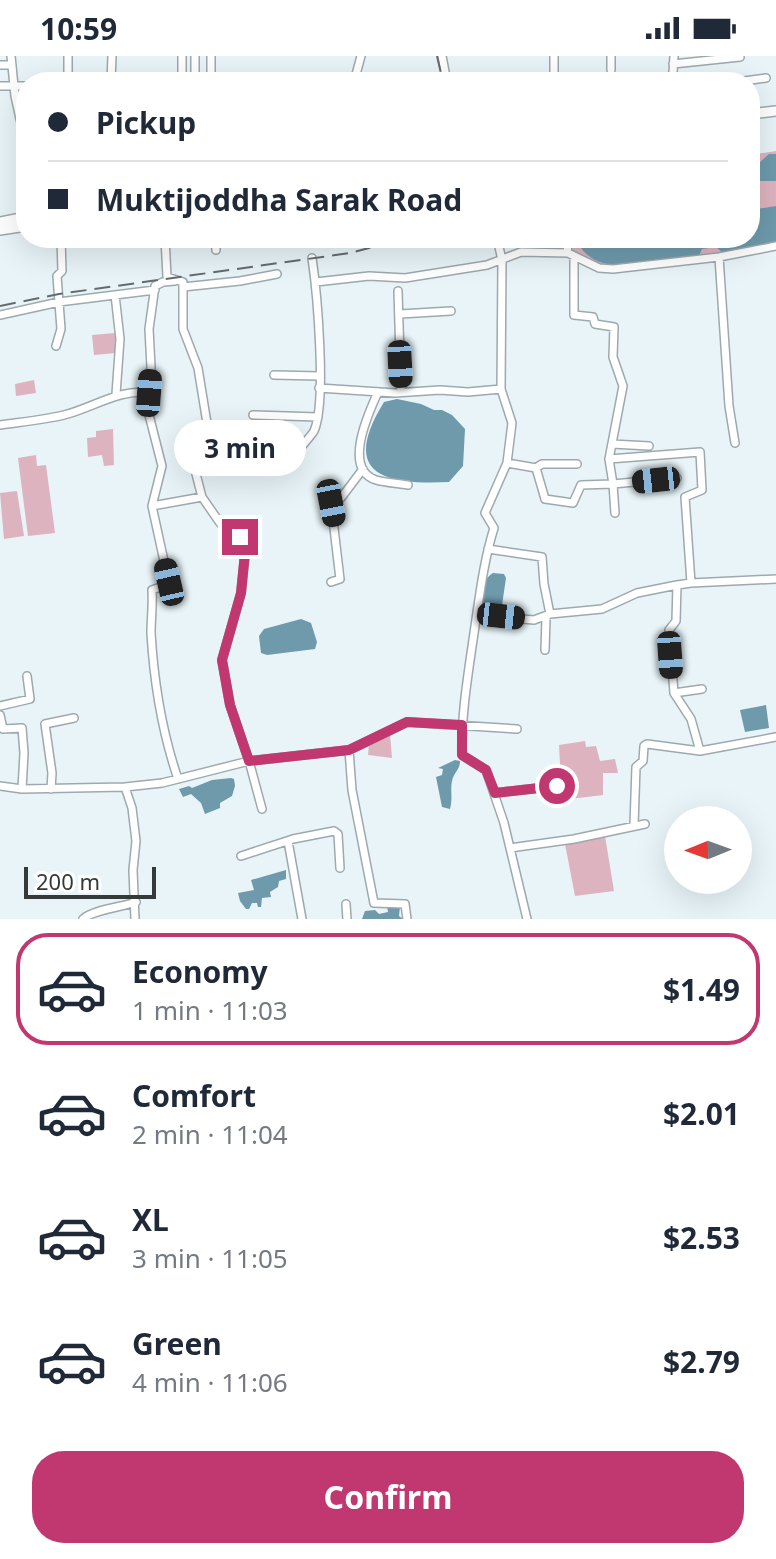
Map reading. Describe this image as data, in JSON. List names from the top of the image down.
{
  "scale_bar": "200 m",
  "north": "left",
  "page": {
    "status": "10:59",
    "banner": ["Pickup", "Muktijoddha Sarak Road"],
    "bubble": "3 min",
    "scale": "200 m",
    "list": [
      {
        "name": "Economy",
        "note": "1 min · 11:03",
        "value": "$1.49"
      },
      {
        "name": "Comfort",
        "note": "2 min · 11:04",
        "value": "$2.01"
      },
      {
        "name": "XL",
        "note": "3 min · 11:05",
        "value": "$2.53"
      },
      {
        "name": "Green",
        "note": "4 min · 11:06",
        "value": "$2.79"
      }
    ],
    "buttons": "Confirm"
  }
}
